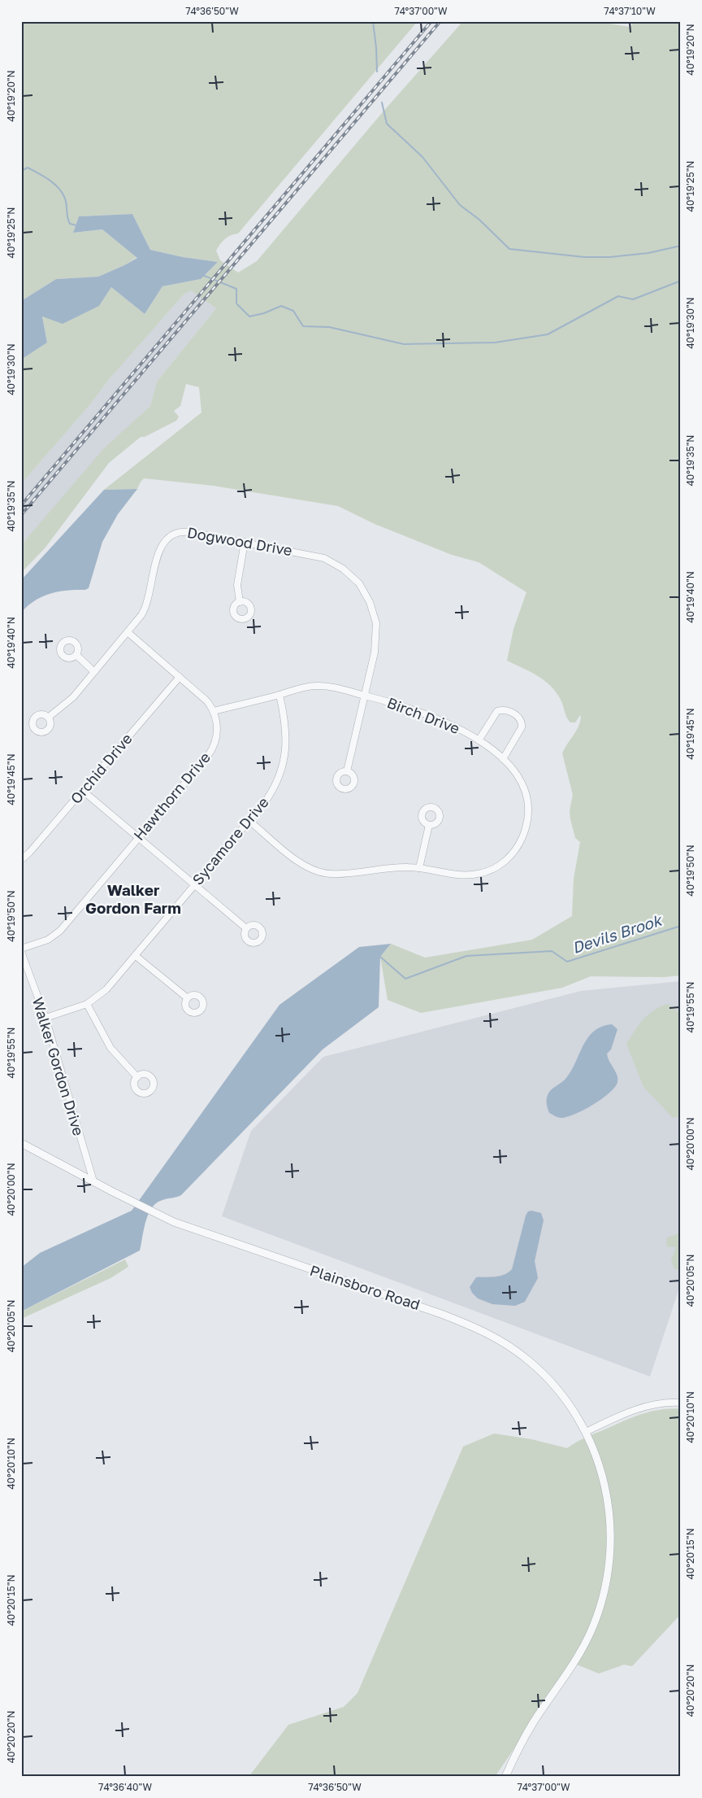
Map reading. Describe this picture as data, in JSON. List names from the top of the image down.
{
  "streets": {
    "street": [
      "Dogwood Drive",
      "Birch Drive",
      "Orchid Drive",
      "Hawthorn Drive",
      "Sycamore Drive",
      "Walker Gordon Drive",
      "Plainsboro Road"
    ]
  },
  "crossings": [
    ["Dogwood Drive", "Birch Drive"],
    ["Birch Drive", "Hawthorn Drive"],
    ["Birch Drive", "Sycamore Drive"],
    ["Hawthorn Drive", "Walker Gordon Drive"],
    ["Sycamore Drive", "Walker Gordon Drive"],
    ["Walker Gordon Drive", "Plainsboro Road"]
  ],
  "districts": ["Walker Gordon Farm"],
  "water": ["Devils Brook"],
  "coordinates": [
    "74°36'50\"W",
    "74°37'00\"W",
    "74°37'10\"W",
    "40°19'20\"N",
    "40°19'25\"N",
    "40°19'30\"N",
    "40°19'35\"N",
    "40°19'40\"N",
    "40°19'45\"N",
    "40°19'50\"N",
    "40°19'55\"N",
    "40°20'00\"N",
    "40°20'05\"N",
    "40°20'10\"N",
    "40°20'15\"N",
    "40°20'20\"N",
    "74°36'40\"W"
  ]
}
